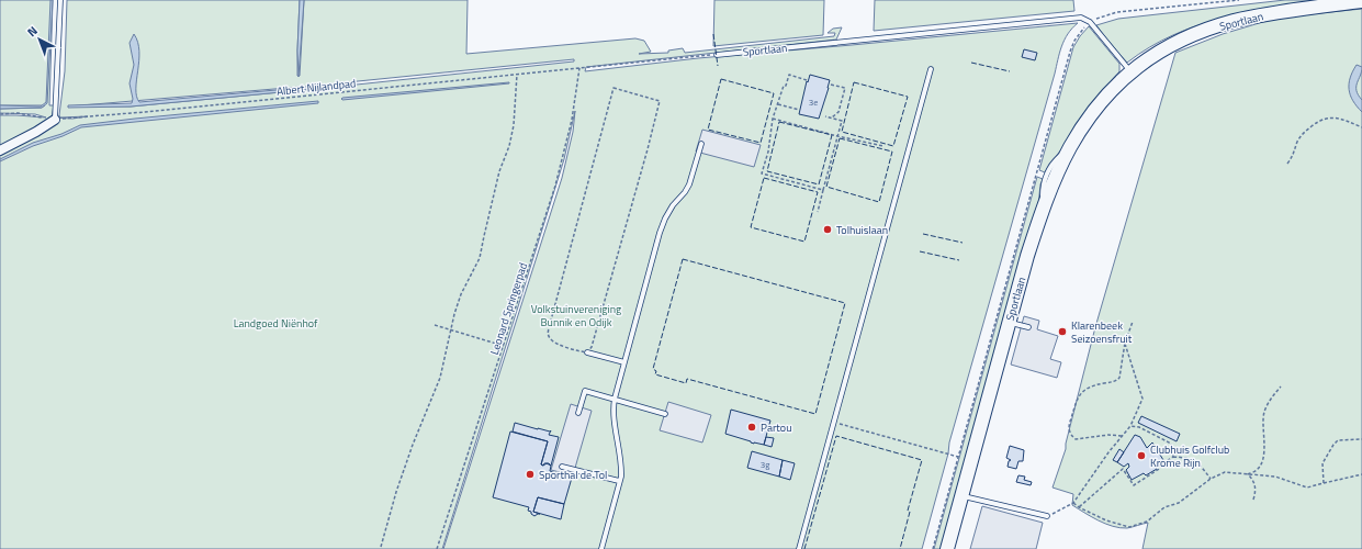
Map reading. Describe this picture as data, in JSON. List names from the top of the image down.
{
  "streets": {
    "street": ["Sportlaan"],
    "path": ["Albert Nijlandpad", "Leonard Springerpad"]
  },
  "crossings": [
    ["Sportlaan", "Albert Nijlandpad"],
    ["Albert Nijlandpad", "Leonard Springerpad"]
  ],
  "parks": ["Volkstuinvereniging Bunnik en Odijk", "Landgoed Niënhof"],
  "places": [
    "Tolhuislaan",
    "Klarenbeek Seizoensfruit",
    "Partou",
    "Clubhuis Golfclub Krome Rijn",
    "Sporthal de Tol"
  ],
  "house_numbers": ["3e", "3g"],
  "north": "top left"
}
